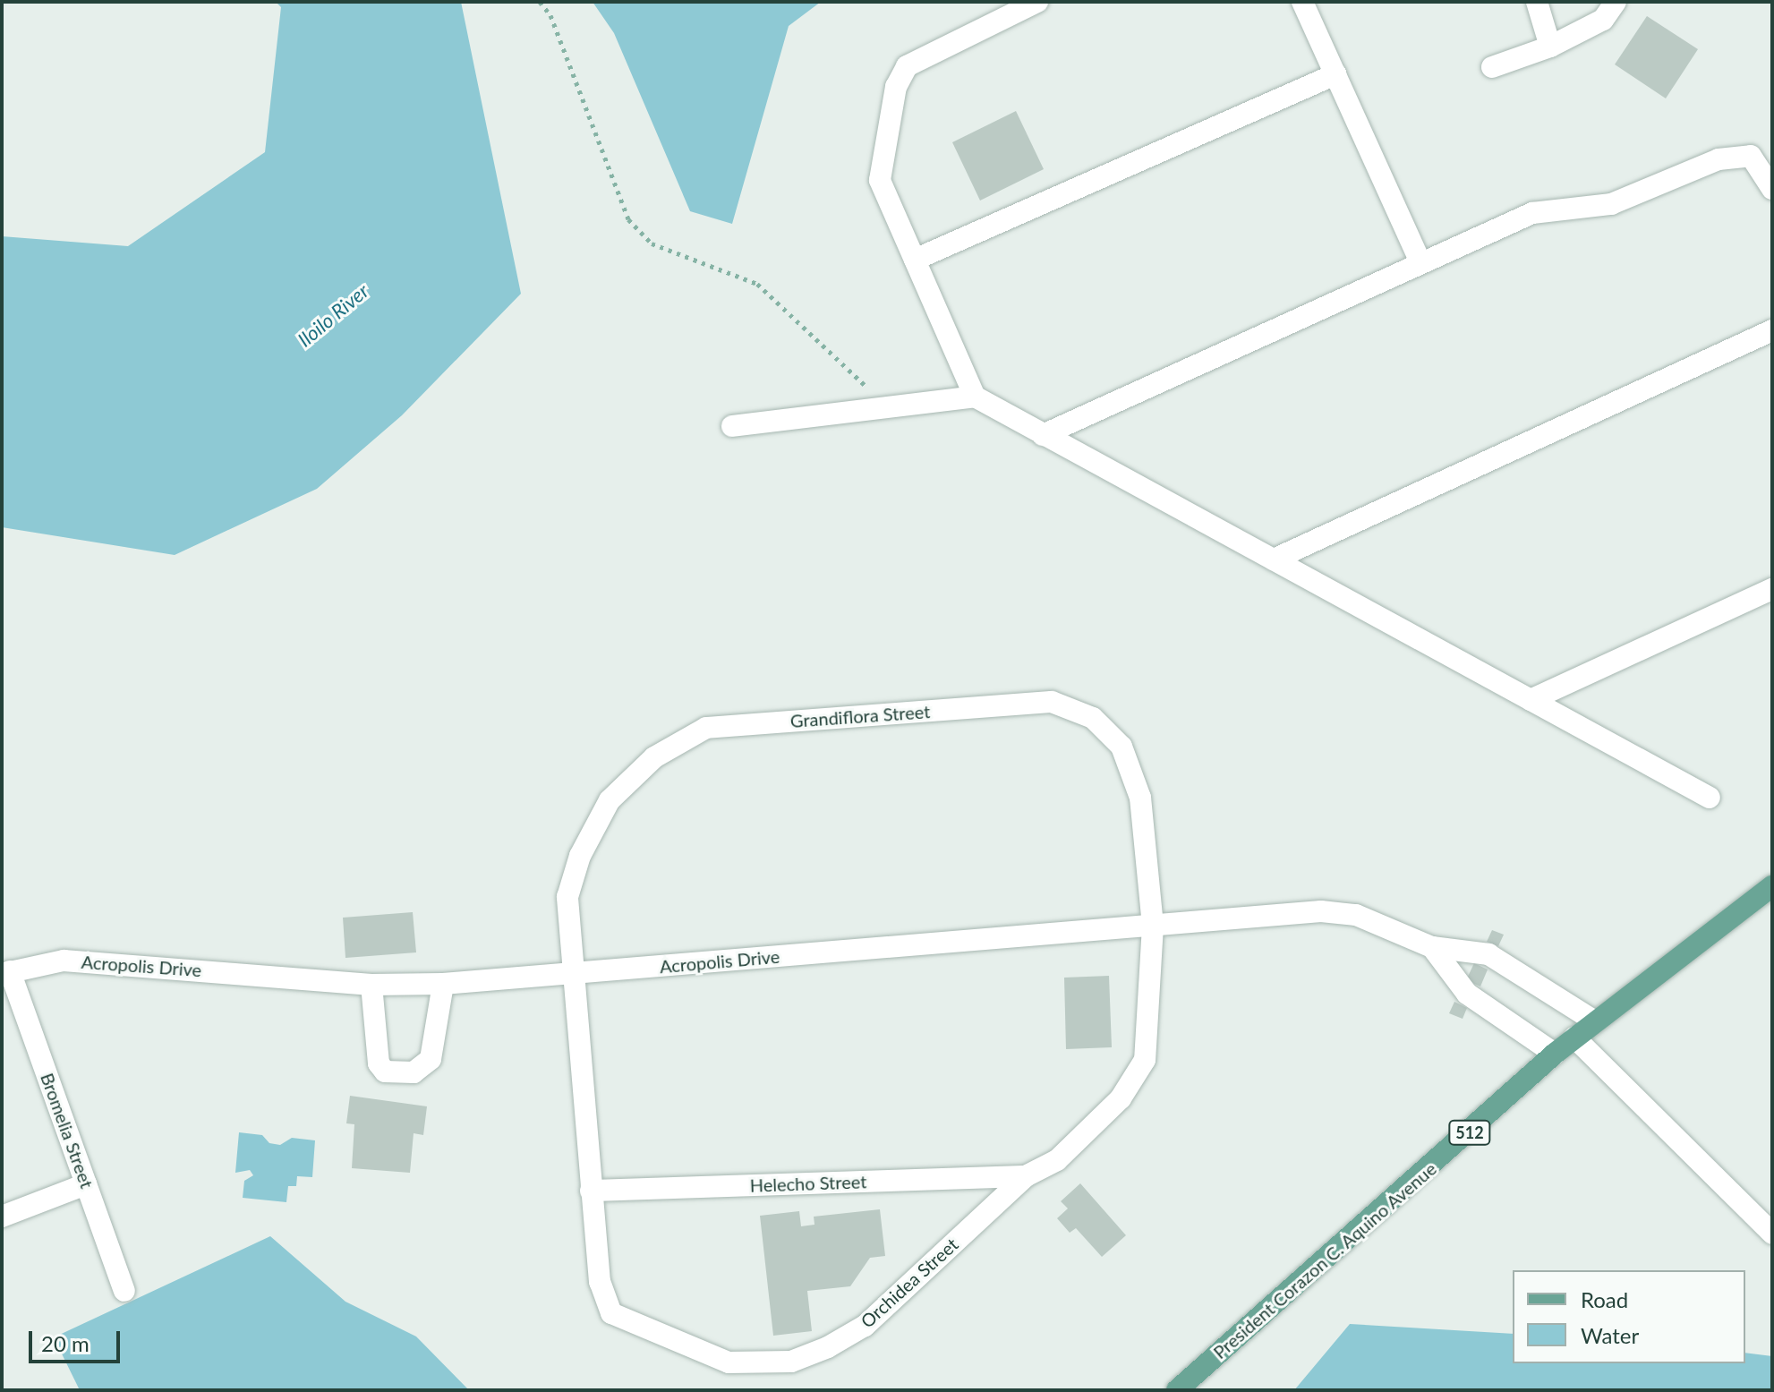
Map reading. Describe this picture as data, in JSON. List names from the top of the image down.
{
  "streets": {
    "main road": ["512", "President Corazon C. Aquino Avenue"],
    "street": [
      "Grandiflora Street",
      "Acropolis Drive",
      "Bromelia Street",
      "Helecho Street",
      "Orchidea Street"
    ]
  },
  "crossings": [
    ["Grandiflora Street", "Acropolis Drive"],
    ["Grandiflora Street", "Orchidea Street"],
    ["Acropolis Drive", "Bromelia Street"],
    ["Acropolis Drive", "President Corazon C. Aquino Avenue"],
    ["Acropolis Drive", "Orchidea Street"],
    ["Helecho Street", "Orchidea Street"]
  ],
  "water": ["Iloilo River"],
  "legend": ["Road", "Water"],
  "scale_bar": "20 m"
}
